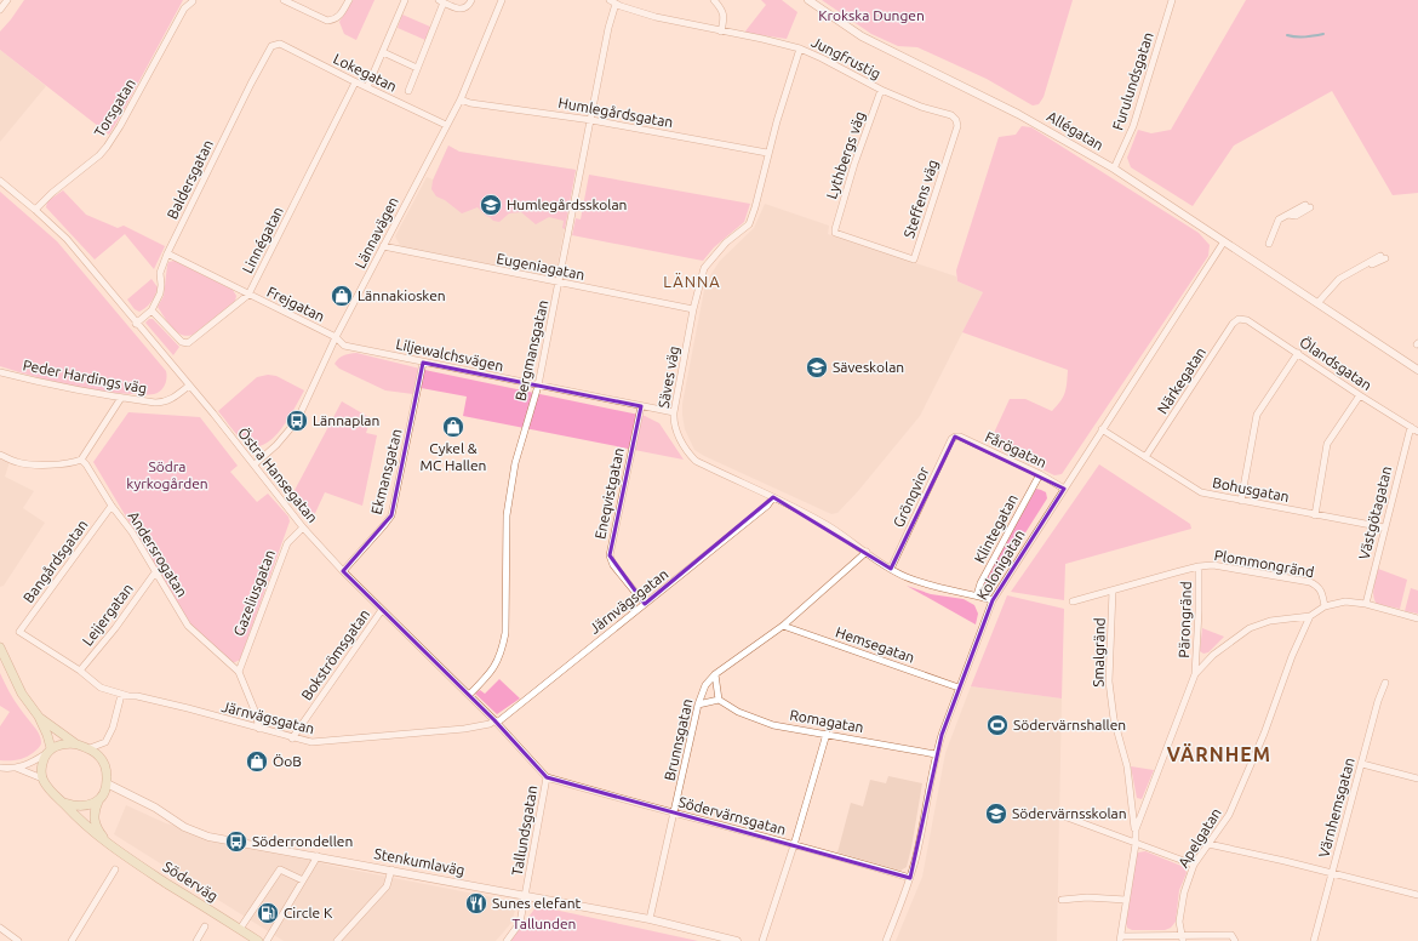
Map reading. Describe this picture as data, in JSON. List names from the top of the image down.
{
  "streets": {
    "main road": ["Söderväg"],
    "street": [
      "Jungfrustig",
      "Lokegatan",
      "Furulundsgatan",
      "Torsgatan",
      "Humlegårdsgatan",
      "Allégatan",
      "Lythbergs väg",
      "Baldersgatan",
      "Steffens väg",
      "Lännavägen",
      "Linnégatan",
      "Eugeniagatan",
      "Frejgatan",
      "Bergmansgatan",
      "Liljewalchsvägen",
      "Ölandsgatan",
      "Peder Hardings väg",
      "Säves väg",
      "Närkegatan",
      "Fårögatan",
      "Ekmansgatan",
      "Östra Hansegatan",
      "Bohusgatan",
      "Eneqvistgatan",
      "Grönqvior",
      "Västgötagatan",
      "Klintegatan",
      "Andersrogatan",
      "Bangårdsgatan",
      "Plommongränd",
      "Kolonigatan",
      "Gazeliusgatan",
      "Järnvägsgatan",
      "Leijergatan",
      "Pärongränd",
      "Hemsegatan",
      "Smalgränd",
      "Bokströmsgatan",
      "Romagatan",
      "Brunnsgatan",
      "Värnhemsgatan",
      "Södervärnsgatan",
      "Tallundsgatan",
      "Apelgatan",
      "Stenkumlaväg"
    ]
  },
  "crossings": [
    ["Jungfrustig", "Lythbergs väg"],
    ["Jungfrustig", "Steffens väg"],
    ["Jungfrustig", "Bergmansgatan"],
    ["Jungfrustig", "Säves väg"],
    ["Lokegatan", "Baldersgatan"],
    ["Lokegatan", "Lännavägen"],
    ["Lokegatan", "Linnégatan"],
    ["Furulundsgatan", "Allégatan"],
    ["Torsgatan", "Östra Hansegatan"],
    ["Humlegårdsgatan", "Lännavägen"],
    ["Humlegårdsgatan", "Bergmansgatan"],
    ["Humlegårdsgatan", "Säves väg"],
    ["Allégatan", "Kolonigatan"],
    ["Lythbergs väg", "Steffens väg"],
    ["Baldersgatan", "Linnégatan"],
    ["Baldersgatan", "Frejgatan"],
    ["Baldersgatan", "Östra Hansegatan"],
    ["Lännavägen", "Eugeniagatan"],
    ["Lännavägen", "Frejgatan"],
    ["Lännavägen", "Liljewalchsvägen"],
    ["Lännavägen", "Östra Hansegatan"],
    ["Linnégatan", "Frejgatan"],
    ["Eugeniagatan", "Bergmansgatan"],
    ["Eugeniagatan", "Säves väg"],
    ["Frejgatan", "Liljewalchsvägen"],
    ["Bergmansgatan", "Liljewalchsvägen"],
    ["Bergmansgatan", "Östra Hansegatan"],
    ["Liljewalchsvägen", "Säves väg"],
    ["Liljewalchsvägen", "Ekmansgatan"],
    ["Liljewalchsvägen", "Eneqvistgatan"],
    ["Ölandsgatan", "Närkegatan"],
    ["Ölandsgatan", "Västgötagatan"],
    ["Peder Hardings väg", "Östra Hansegatan"],
    ["Säves väg", "Grönqvior"],
    ["Säves väg", "Klintegatan"],
    ["Säves väg", "Kolonigatan"],
    ["Säves väg", "Järnvägsgatan"],
    ["Säves väg", "Brunnsgatan"],
    ["Närkegatan", "Bohusgatan"],
    ["Fårögatan", "Grönqvior"],
    ["Fårögatan", "Klintegatan"],
    ["Fårögatan", "Kolonigatan"],
    ["Ekmansgatan", "Östra Hansegatan"],
    ["Östra Hansegatan", "Gazeliusgatan"],
    ["Östra Hansegatan", "Järnvägsgatan"],
    ["Östra Hansegatan", "Bokströmsgatan"],
    ["Östra Hansegatan", "Södervärnsgatan"],
    ["Östra Hansegatan", "Tallundsgatan"],
    ["Bohusgatan", "Västgötagatan"],
    ["Bohusgatan", "Kolonigatan"],
    ["Eneqvistgatan", "Järnvägsgatan"],
    ["Andersrogatan", "Bangårdsgatan"],
    ["Andersrogatan", "Gazeliusgatan"],
    ["Andersrogatan", "Järnvägsgatan"],
    ["Andersrogatan", "Leijergatan"],
    ["Bangårdsgatan", "Järnvägsgatan"],
    ["Plommongränd", "Pärongränd"],
    ["Plommongränd", "Smalgränd"],
    ["Kolonigatan", "Hemsegatan"],
    ["Kolonigatan", "Romagatan"],
    ["Kolonigatan", "Södervärnsgatan"],
    ["Järnvägsgatan", "Leijergatan"],
    ["Järnvägsgatan", "Bokströmsgatan"],
    ["Hemsegatan", "Brunnsgatan"],
    ["Brunnsgatan", "Södervärnsgatan"],
    ["Brunnsgatan", "Stenkumlaväg"],
    ["Södervärnsgatan", "Tallundsgatan"],
    ["Tallundsgatan", "Stenkumlaväg"],
    ["Stenkumlaväg", "Söderväg"]
  ],
  "districts": ["LÄNNA", "VÄRNHEM"],
  "parks": ["Krokska Dungen", "Södra kyrkogården", "Tallunden"],
  "places": {
    "school or university": ["Humlegårdsskolan", "Säveskolan", "Södervärnsskolan"],
    "shop": ["Lännakiosken", "Cykel & MC Hallen", "ÖoB"],
    "bus stop": ["Lännaplan", "Söderrondellen"],
    "sports": ["Södervärnshallen"],
    "restaurant": ["Sunes elefant"],
    "fuel station": ["Circle K"]
  }
}
